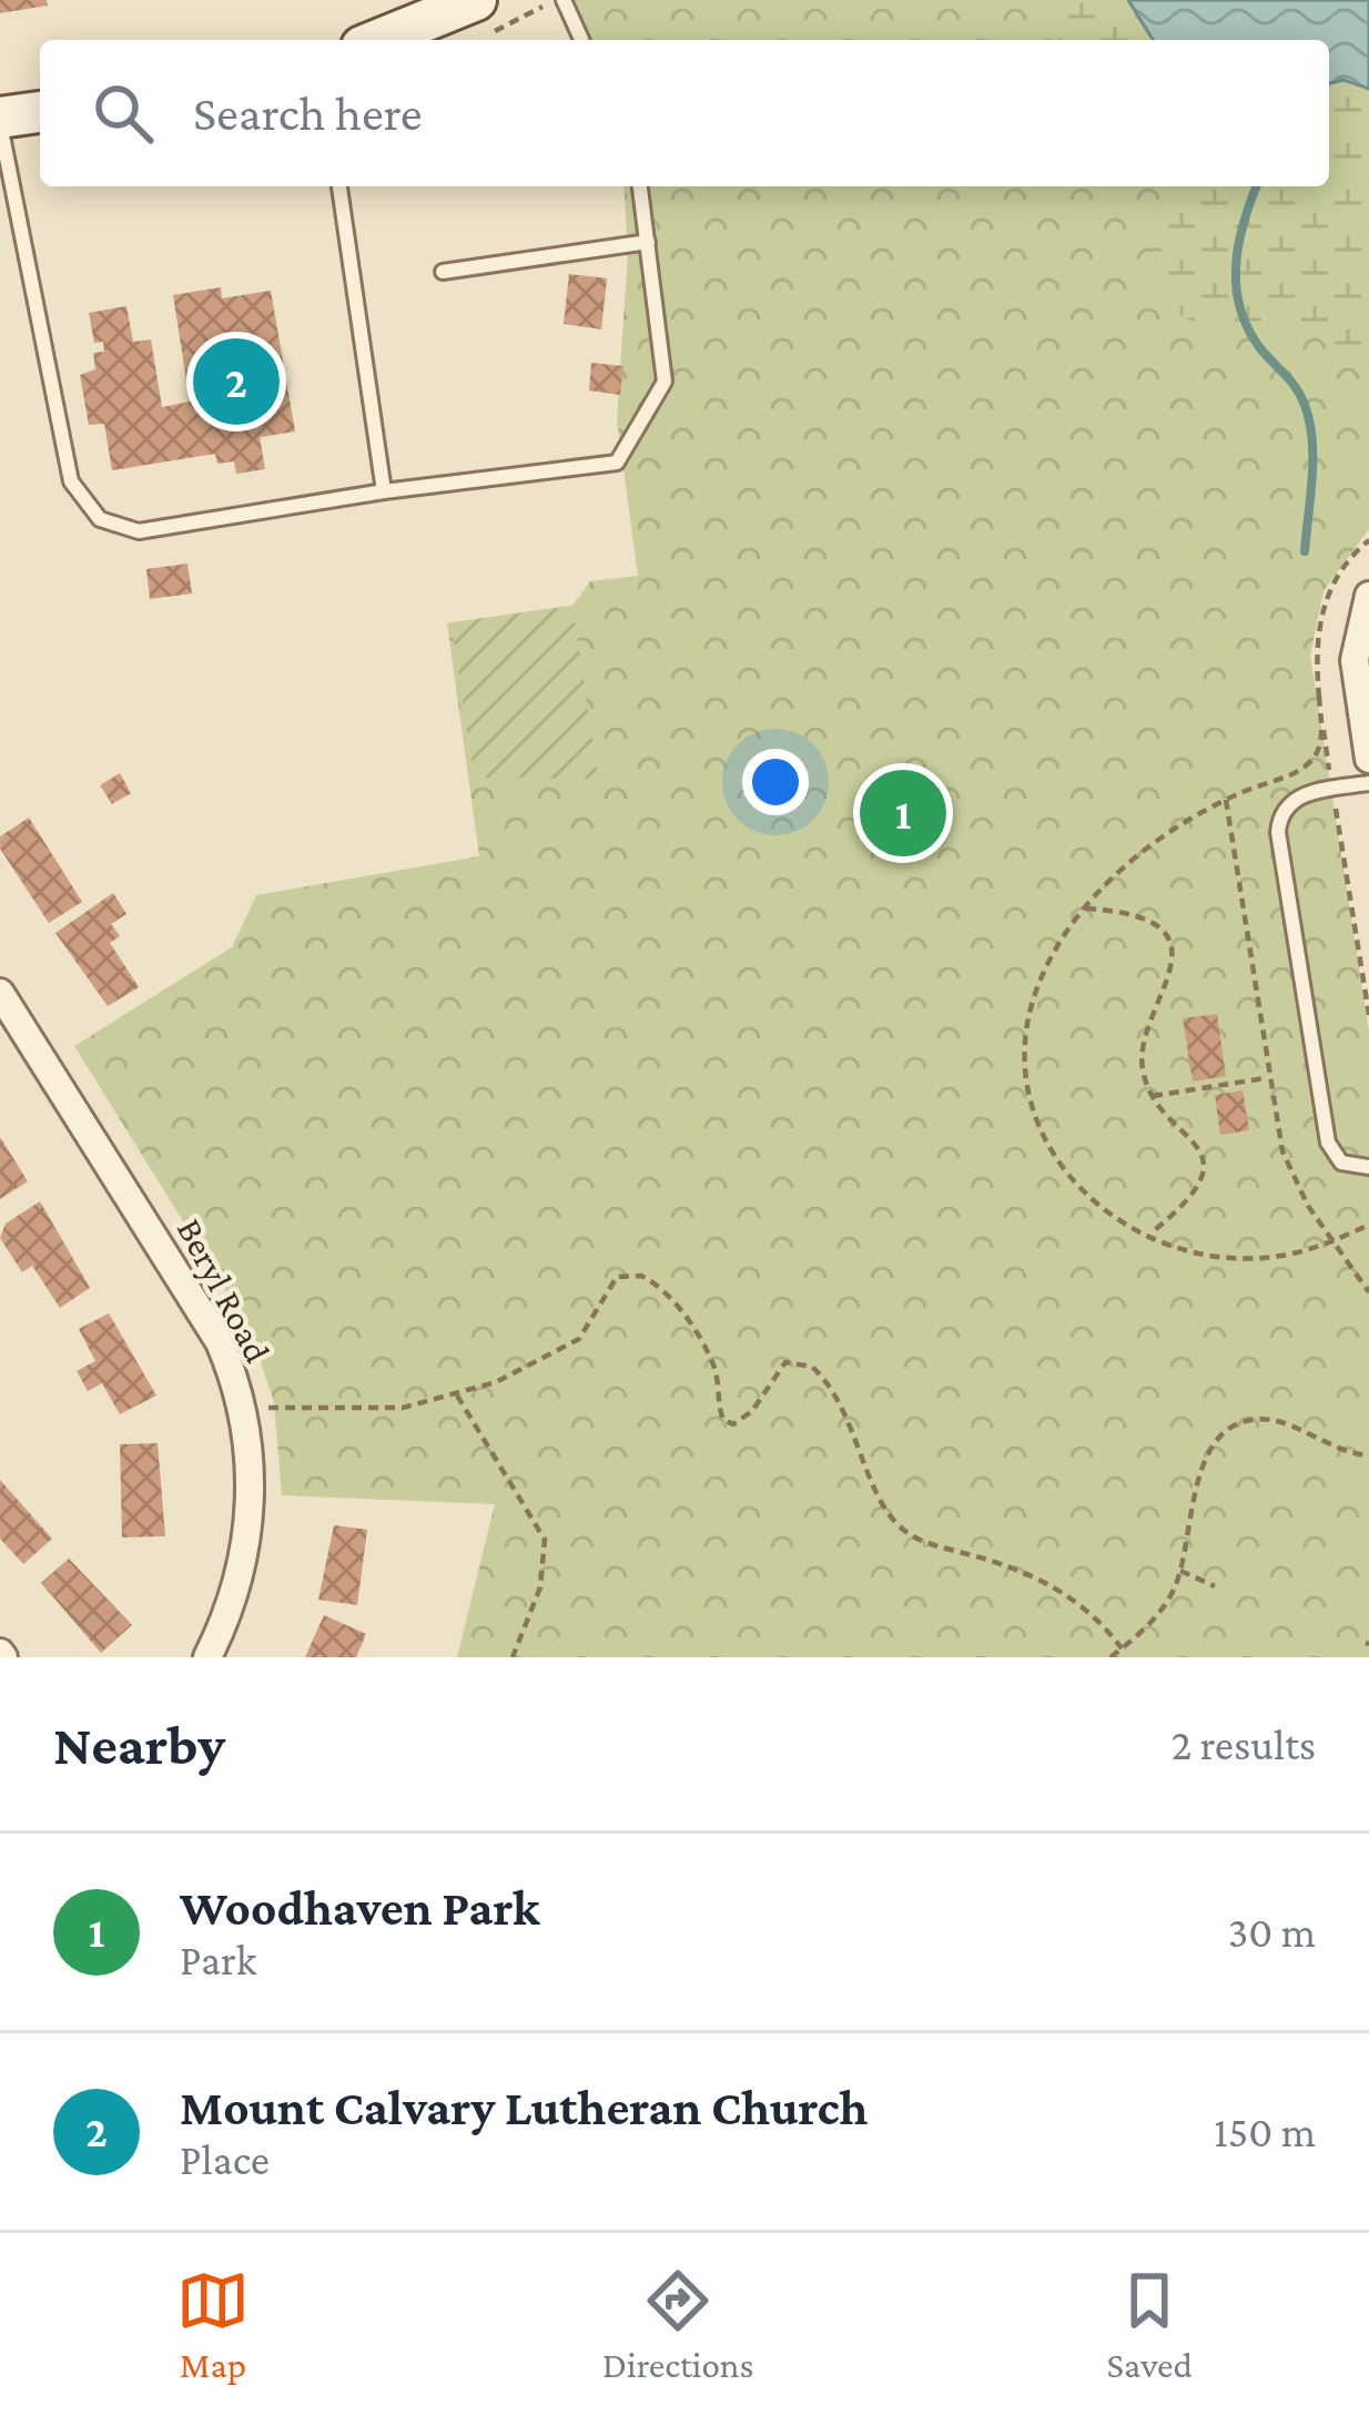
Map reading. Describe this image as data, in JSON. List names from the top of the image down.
{
  "streets": {
    "street": ["Beryl Road"]
  },
  "page": {
    "search": "Search here",
    "pins": ["2", "1"],
    "heading": ["Nearby", "2 results"],
    "list": [
      {
        "mark": "1",
        "name": "Woodhaven Park",
        "note": "Park",
        "value": "30 m"
      },
      {
        "mark": "2",
        "name": "Mount Calvary Lutheran Church",
        "note": "Place",
        "value": "150 m"
      }
    ],
    "nav": ["Map", "Directions", "Saved"]
  }
}
